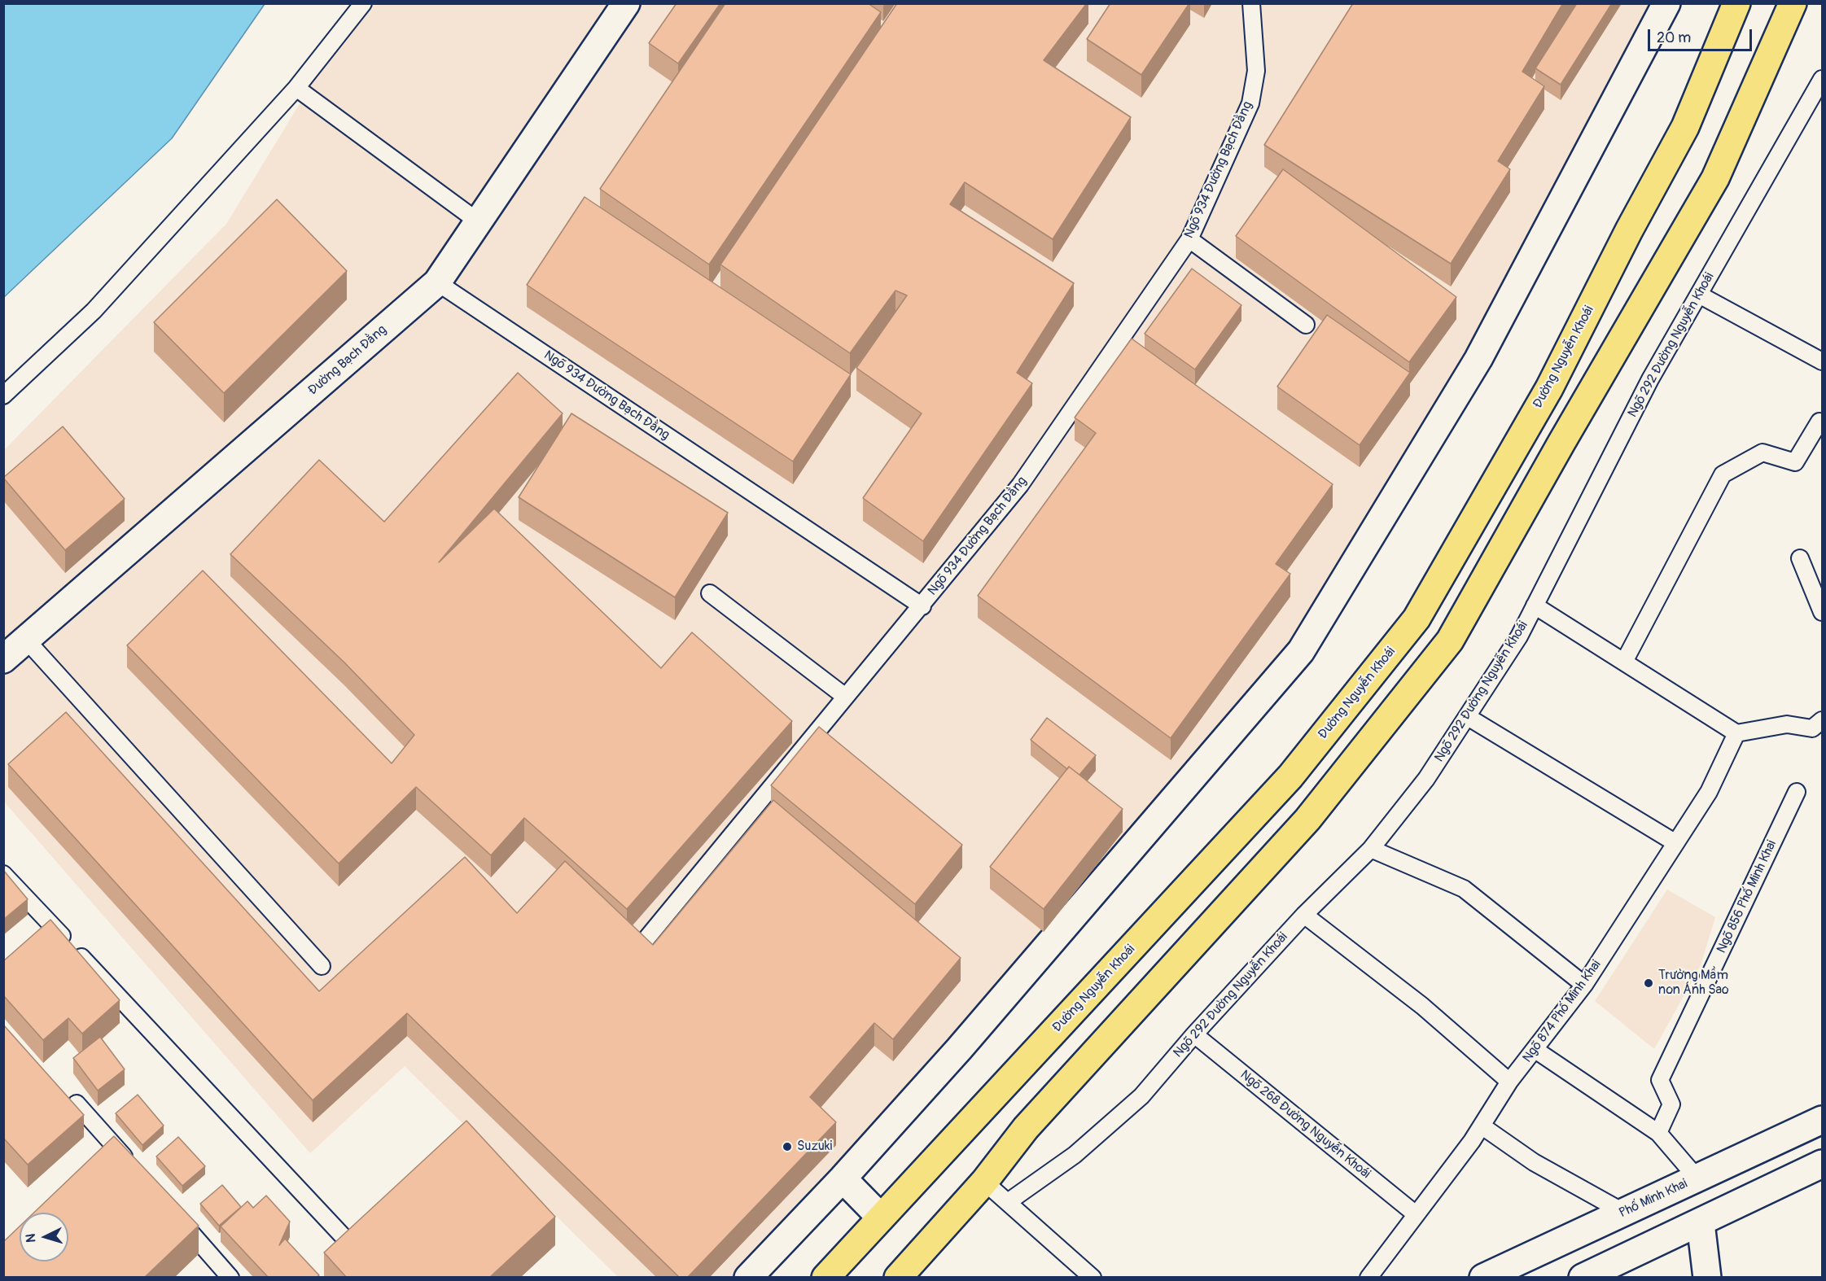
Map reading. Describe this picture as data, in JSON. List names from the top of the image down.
{
  "streets": {
    "main road": ["Đường Nguyễn Khoái"],
    "street": ["Đường Bạch Đằng", "Phố Minh Khai"],
    "lane": [
      "Ngõ 934 Đường Bạch Đằng",
      "Ngõ 292 Đường Nguyễn Khoái",
      "Ngõ 856 Phố Minh Khai",
      "Ngõ 874 Phố Minh Khai",
      "Ngõ 268 Đường Nguyễn Khoái"
    ]
  },
  "crossings": [
    ["Ngõ 934 Đường Bạch Đằng", "Đường Bạch Đằng"],
    ["Ngõ 292 Đường Nguyễn Khoái", "Ngõ 268 Đường Nguyễn Khoái"],
    ["Ngõ 874 Phố Minh Khai", "Ngõ 268 Đường Nguyễn Khoái"]
  ],
  "places": ["Trường Mầm non Ánh Sao", "Suzuki"],
  "scale_bar": "20 m",
  "north": "left"
}
